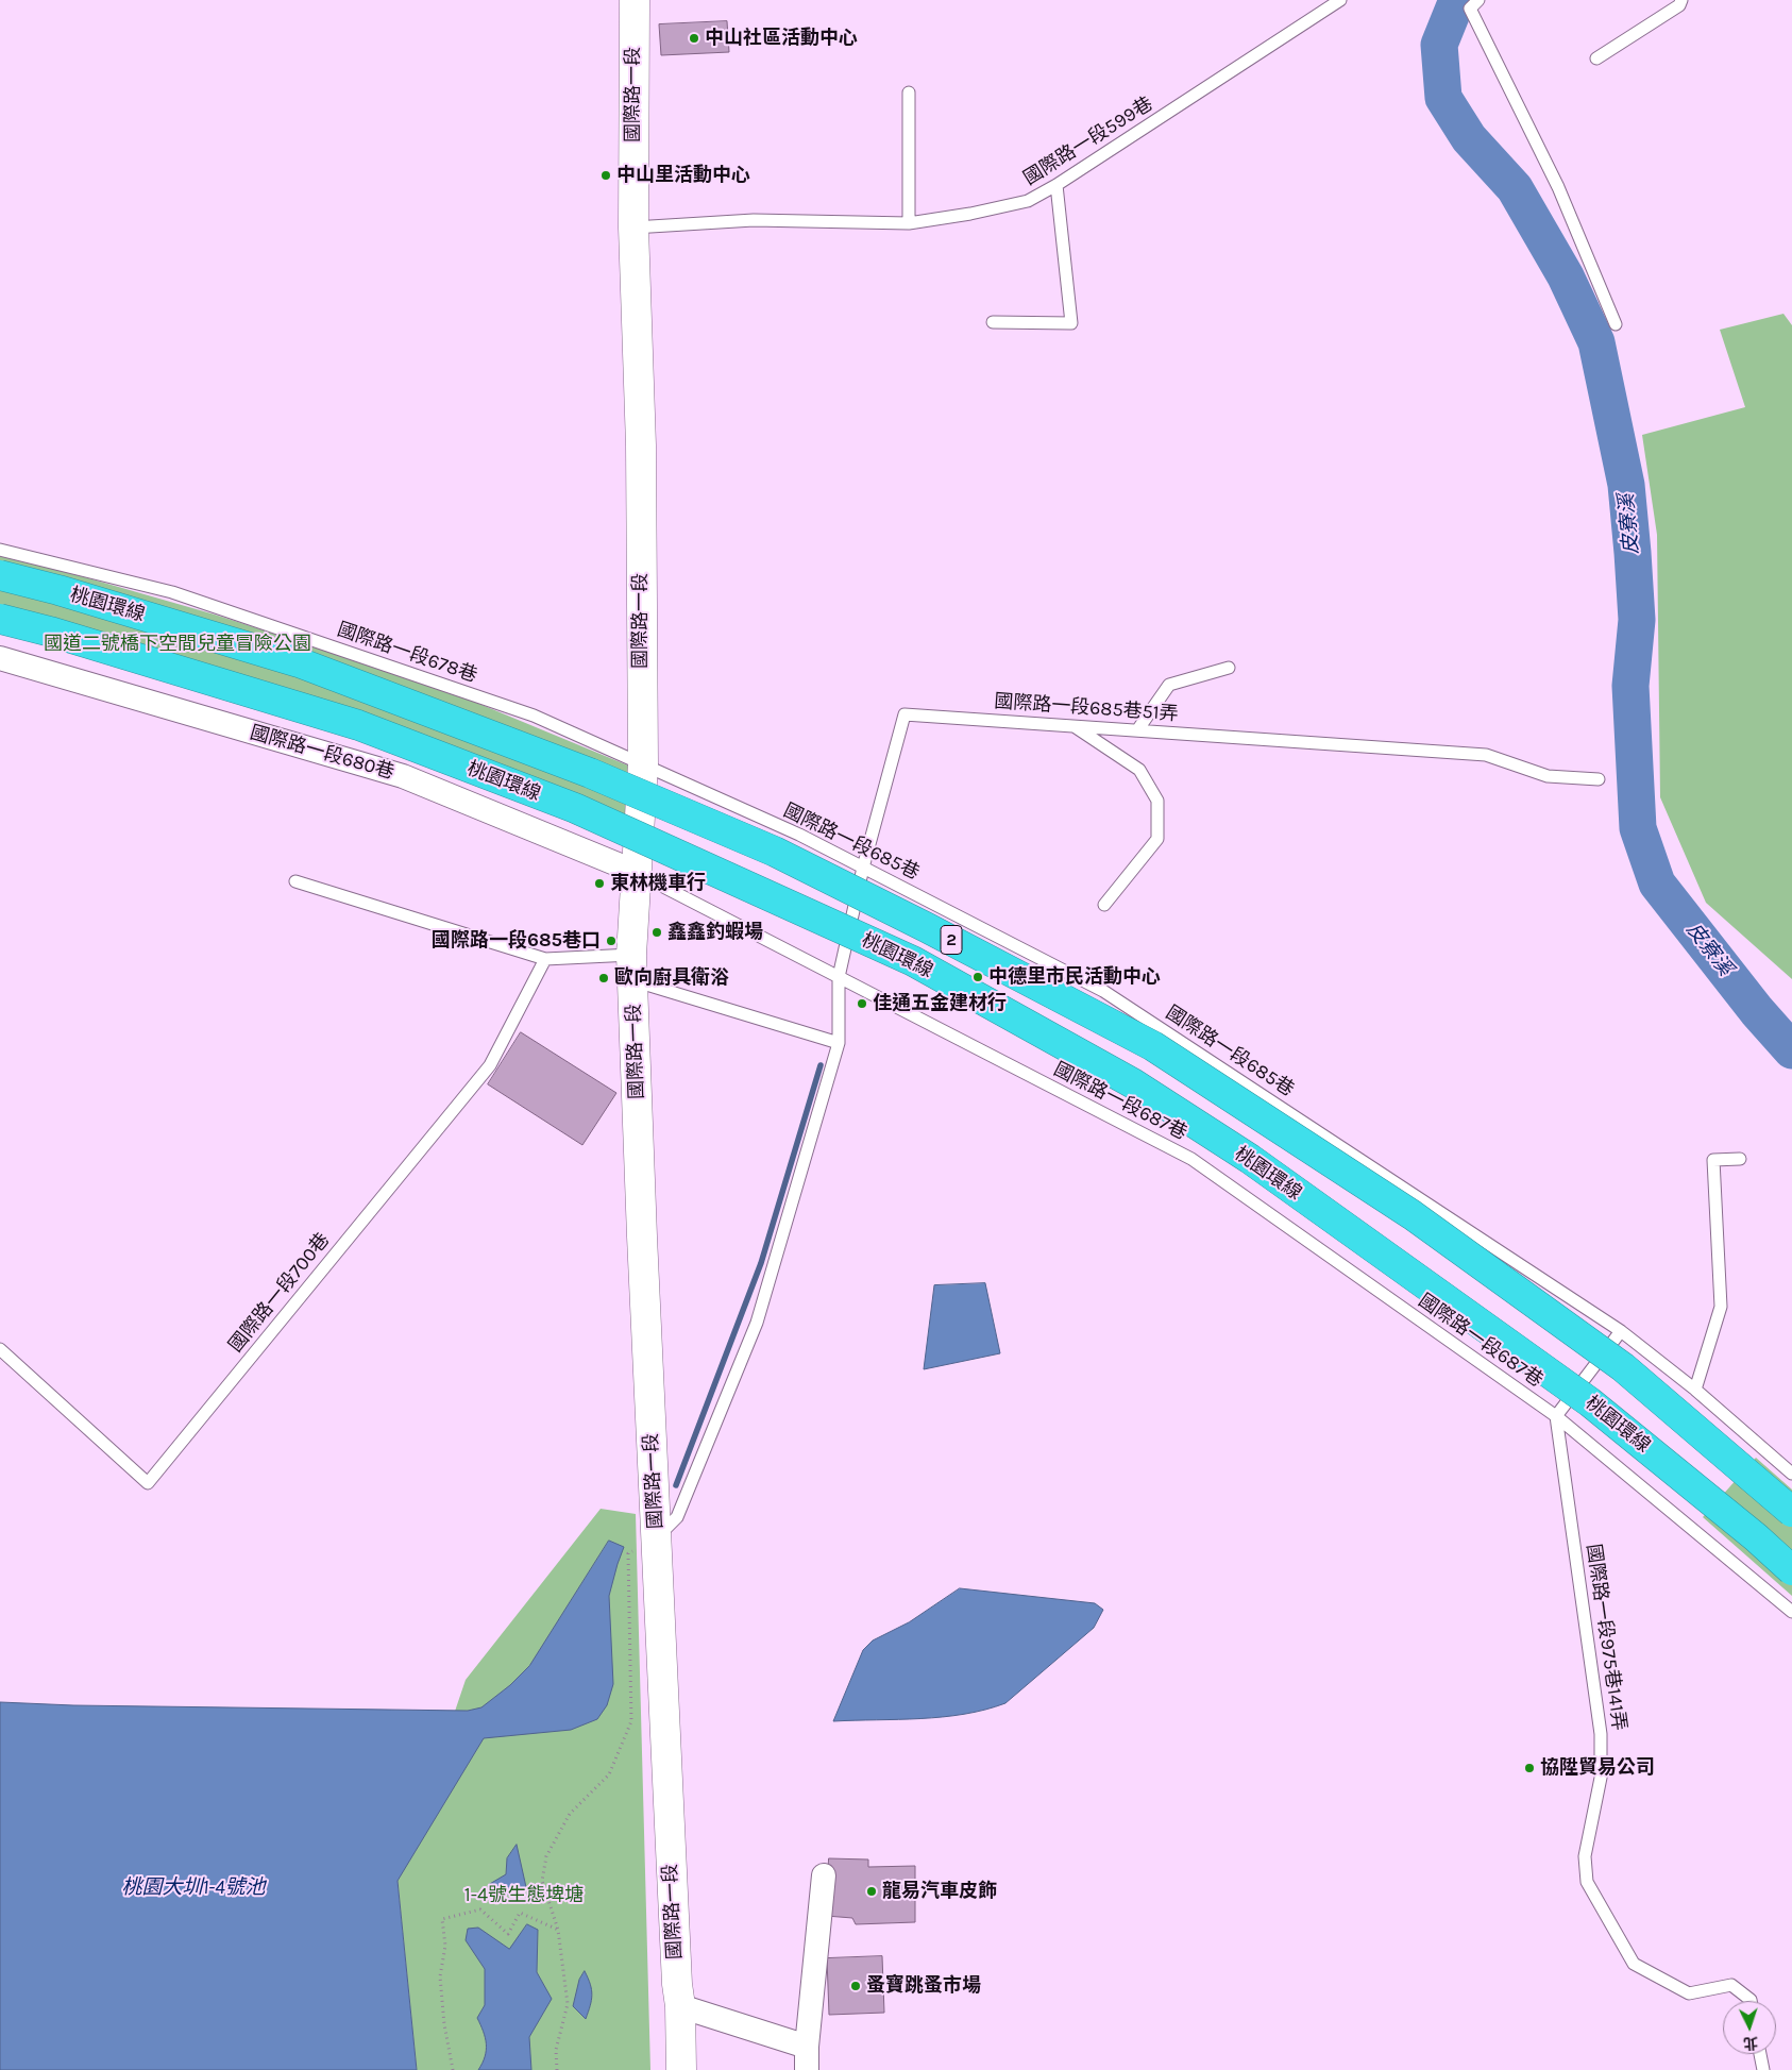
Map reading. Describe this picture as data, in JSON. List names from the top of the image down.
{
  "streets": {
    "highway": ["桃園環線", "2"],
    "street": ["國際路一段", "國際路一段680巷"],
    "lane": [
      "國際路一段599巷",
      "國際路一段678巷",
      "國際路一段685巷51弄",
      "國際路一段685巷",
      "國際路一段687巷",
      "國際路一段700巷",
      "國際路一段975巷141弄"
    ]
  },
  "crossings": [
    ["國際路一段", "國際路一段599巷"],
    ["國際路一段", "國際路一段678巷"],
    ["國際路一段", "國際路一段685巷51弄"],
    ["國際路一段", "國際路一段680巷"],
    ["國際路一段", "國際路一段685巷"],
    ["國際路一段", "國際路一段687巷"],
    ["國際路一段678巷", "國際路一段685巷"],
    ["國際路一段685巷51弄", "國際路一段685巷"],
    ["國際路一段685巷51弄", "國際路一段687巷"],
    ["國際路一段680巷", "國際路一段687巷"],
    ["國際路一段687巷", "國際路一段975巷141弄"]
  ],
  "water": ["皮寮溪", "桃園大圳1-4號池"],
  "parks": ["國道二號橋下空間兒童冒險公園", "1-4號生態埤塘"],
  "places": [
    "中山社區活動中心",
    "中山里活動中心",
    "東林機車行",
    "鑫鑫釣蝦場",
    "國際路一段685巷口",
    "中德里市民活動中心",
    "歐向廚具衛浴",
    "佳通五金建材行",
    "協陞貿易公司",
    "龍易汽車皮飾",
    "蚤寶跳蚤市場"
  ],
  "north": "bottom"
}
